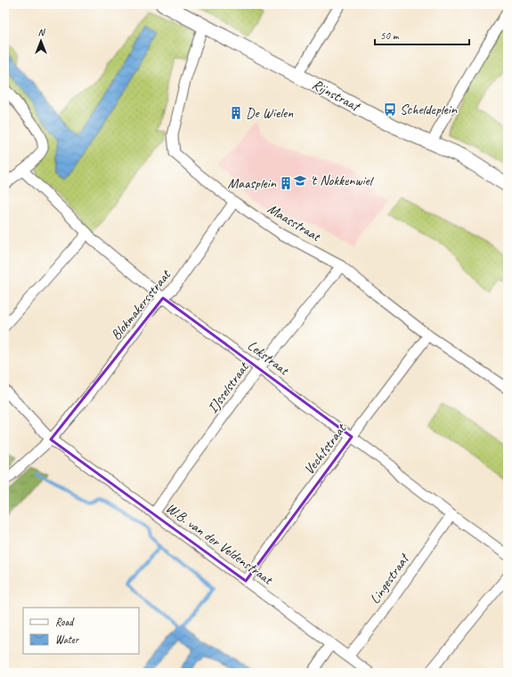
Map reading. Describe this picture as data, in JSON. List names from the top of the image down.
{
  "streets": {
    "street": [
      "Rijnstraat",
      "Maasstraat",
      "Blokmakersstraat",
      "Lekstraat",
      "IJsselstraat",
      "Vechtstraat",
      "W.B. van der Veldenstraat",
      "Lingestraat"
    ]
  },
  "crossings": [
    ["Rijnstraat", "Maasstraat"],
    ["Maasstraat", "Blokmakersstraat"],
    ["Maasstraat", "IJsselstraat"],
    ["Maasstraat", "Vechtstraat"],
    ["Blokmakersstraat", "Lekstraat"],
    ["Blokmakersstraat", "W.B. van der Veldenstraat"],
    ["Lekstraat", "IJsselstraat"],
    ["Lekstraat", "Vechtstraat"],
    ["Lekstraat", "Lingestraat"],
    ["IJsselstraat", "W.B. van der Veldenstraat"],
    ["Vechtstraat", "W.B. van der Veldenstraat"],
    ["W.B. van der Veldenstraat", "Lingestraat"]
  ],
  "places": {
    "bus stop": ["Scheldeplein"],
    "building": ["De Wielen", "Maasplein"],
    "school or university": ["'t Nokkenwiel"]
  },
  "legend": ["Road", "Water"],
  "scale_bar": "50 m",
  "north": "top"
}
